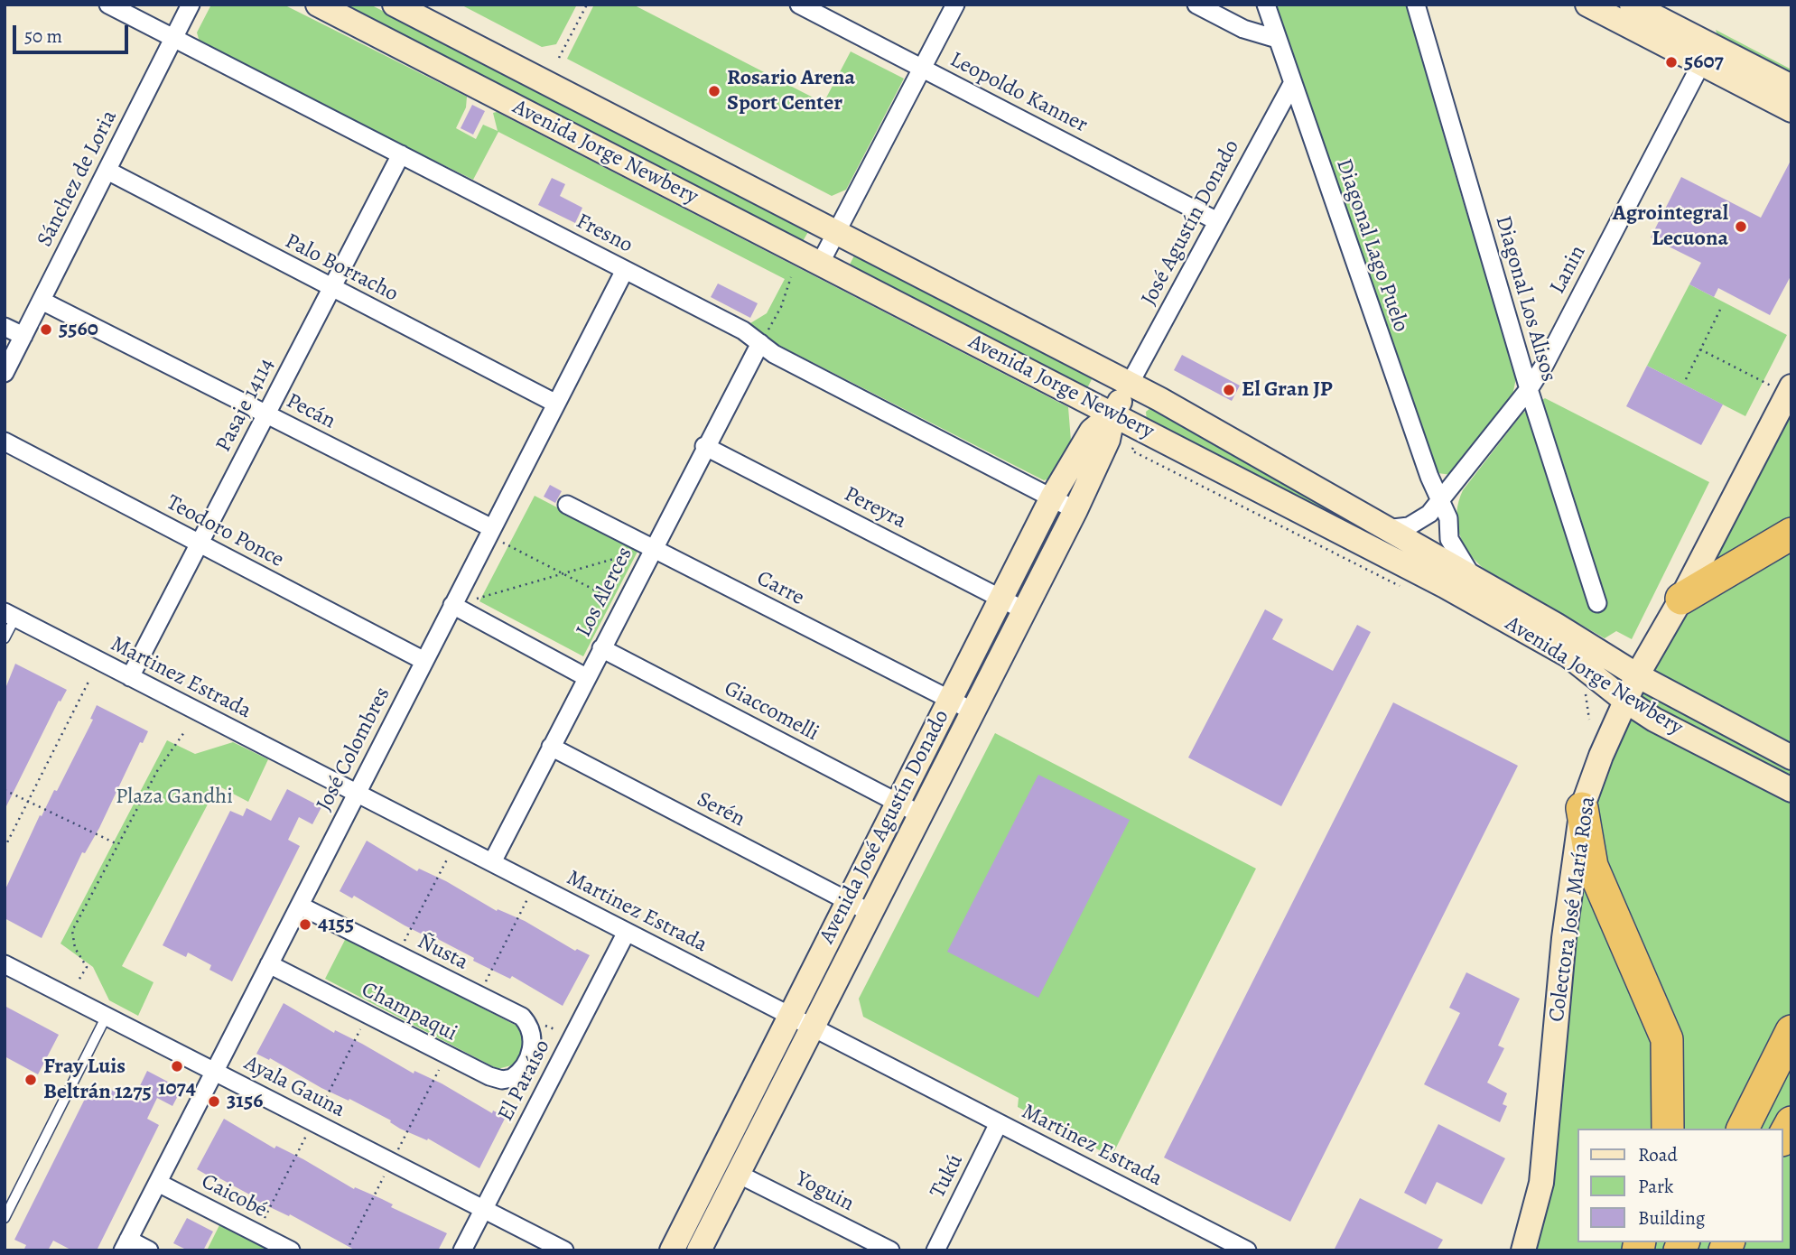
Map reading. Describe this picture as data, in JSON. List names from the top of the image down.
{
  "streets": {
    "main road": ["Avenida Jorge Newbery", "Avenida José Agustín Donado", "Colectora José María Rosa"],
    "street": [
      "Leopoldo Kanner",
      "Sánchez de Loria",
      "José Agustín Donado",
      "Fresno",
      "Diagonal Lago Puelo",
      "Palo Borracho",
      "Lanin",
      "Diagonal Los Alisos",
      "Pasaje 14114",
      "Pecán",
      "Pereyra",
      "Teodoro Ponce",
      "Carre",
      "Los Alerces",
      "Martinez Estrada",
      "Giaccomelli",
      "José Colombres",
      "Serén",
      "Ñusta",
      "Champaqui",
      "El Paraíso",
      "Ayala Gauna",
      "Tukú",
      "Yoguin",
      "Caicobé"
    ]
  },
  "crossings": [
    ["Leopoldo Kanner", "José Agustín Donado"],
    ["Avenida Jorge Newbery", "José Agustín Donado"],
    ["Avenida Jorge Newbery", "Diagonal Lago Puelo"],
    ["Avenida Jorge Newbery", "Avenida José Agustín Donado"],
    ["Avenida Jorge Newbery", "Colectora José María Rosa"],
    ["Sánchez de Loria", "Fresno"],
    ["Sánchez de Loria", "Palo Borracho"],
    ["Sánchez de Loria", "Pecán"],
    ["José Agustín Donado", "Diagonal Lago Puelo"],
    ["José Agustín Donado", "Avenida José Agustín Donado"],
    ["Fresno", "Pasaje 14114"],
    ["Fresno", "Los Alerces"],
    ["Fresno", "José Colombres"],
    ["Fresno", "Avenida José Agustín Donado"],
    ["Diagonal Lago Puelo", "Lanin"],
    ["Palo Borracho", "Pasaje 14114"],
    ["Palo Borracho", "José Colombres"],
    ["Lanin", "Diagonal Los Alisos"],
    ["Pasaje 14114", "Pecán"],
    ["Pasaje 14114", "Teodoro Ponce"],
    ["Pasaje 14114", "Martinez Estrada"],
    ["Pecán", "José Colombres"],
    ["Pereyra", "Los Alerces"],
    ["Pereyra", "Avenida José Agustín Donado"],
    ["Teodoro Ponce", "José Colombres"],
    ["Carre", "Los Alerces"],
    ["Carre", "Avenida José Agustín Donado"],
    ["Los Alerces", "Martinez Estrada"],
    ["Los Alerces", "Giaccomelli"],
    ["Los Alerces", "Serén"],
    ["Martinez Estrada", "José Colombres"],
    ["Martinez Estrada", "Avenida José Agustín Donado"],
    ["Martinez Estrada", "El Paraíso"],
    ["Martinez Estrada", "Tukú"],
    ["Giaccomelli", "Avenida José Agustín Donado"],
    ["José Colombres", "Ñusta"],
    ["José Colombres", "Champaqui"],
    ["José Colombres", "Ayala Gauna"],
    ["José Colombres", "Caicobé"],
    ["Serén", "Avenida José Agustín Donado"],
    ["Avenida José Agustín Donado", "Yoguin"],
    ["Ñusta", "Champaqui"],
    ["El Paraíso", "Ayala Gauna"]
  ],
  "parks": ["Plaza Gandhi"],
  "places": [
    "5607",
    "Rosario Arena Sport Center",
    "Agrointegral Lecuona",
    "5560",
    "El Gran JP",
    "4155",
    "1074",
    "Fray Luis Beltrán 1275",
    "3156"
  ],
  "legend": ["Road", "Park", "Building"],
  "scale_bar": "50 m"
}
